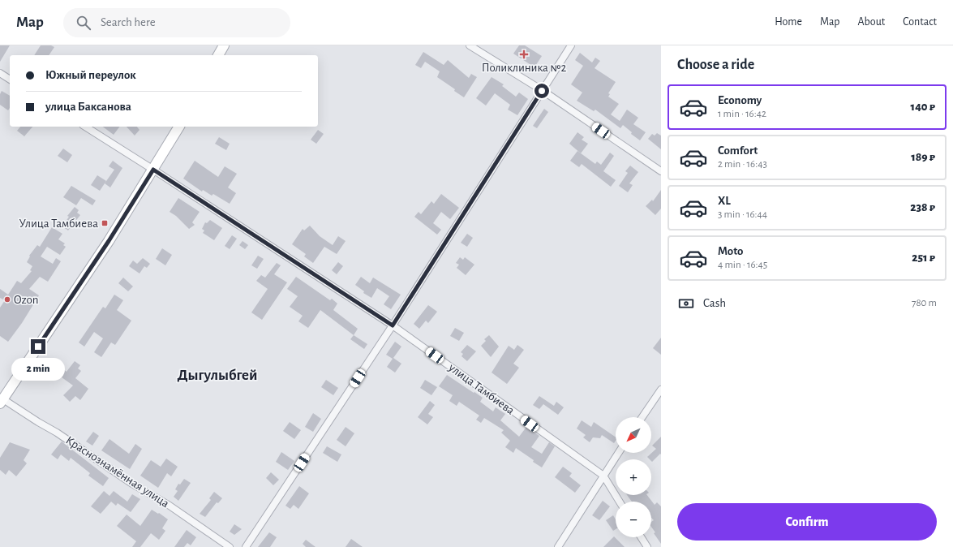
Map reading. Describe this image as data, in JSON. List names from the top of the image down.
{
  "streets": {
    "street": ["улица Тамбиева", "Краснознамённая улица"]
  },
  "districts": ["Дыгулыбгей"],
  "places": {
    "health": ["Поликлиника №2"],
    "transit": ["Улица Тамбиева"],
    "other": ["Ozon"]
  },
  "north": "bottom left",
  "page": {
    "header": "Map",
    "search": "Search here",
    "nav": [
      "Home",
      "Map",
      "About",
      "Contact"
    ],
    "heading": "Choose a ride",
    "banner": ["Южный переулок", "улица Баксанова"],
    "list": [
      {
        "name": "Economy",
        "note": "1 min · 16:42",
        "value": "140 ₽"
      },
      {
        "name": "Comfort",
        "note": "2 min · 16:43",
        "value": "189 ₽"
      },
      {
        "name": "XL",
        "note": "3 min · 16:44",
        "value": "238 ₽"
      },
      {
        "name": "Moto",
        "note": "4 min · 16:45",
        "value": "251 ₽"
      }
    ],
    "pay": ["Cash", "780 m"],
    "bubble": "2 min",
    "map_buttons": ["+", "−"],
    "buttons": "Confirm"
  }
}
